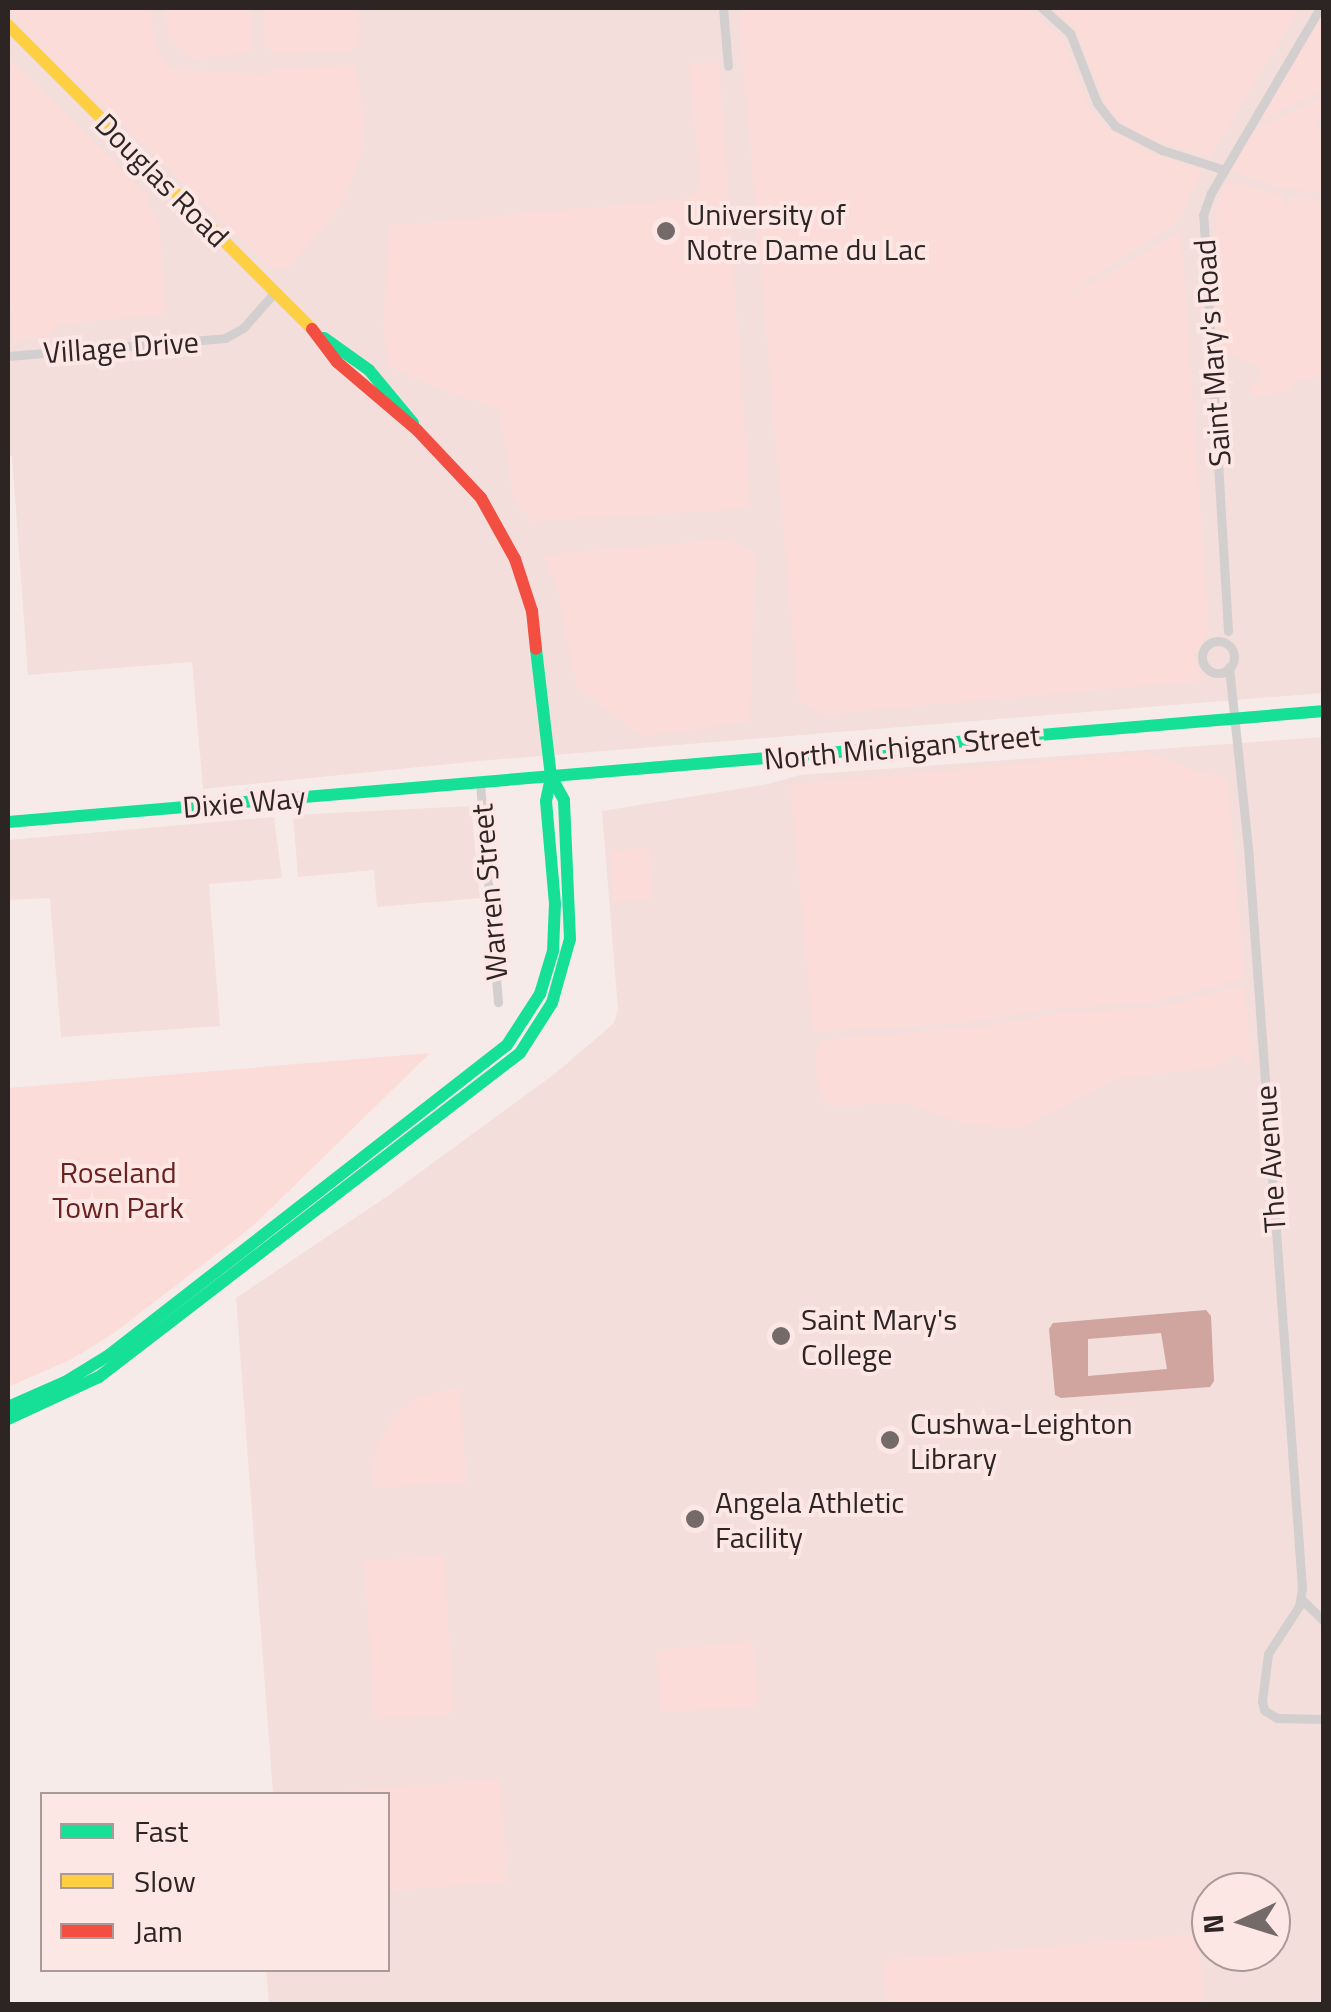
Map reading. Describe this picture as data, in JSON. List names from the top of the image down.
{
  "streets": {
    "main road": ["Douglas Road", "North Michigan Street", "Dixie Way"],
    "street": [
      "Village Drive",
      "Saint Mary's Road",
      "Warren Street",
      "The Avenue"
    ]
  },
  "crossings": [
    ["Douglas Road", "Village Drive"],
    ["Douglas Road", "North Michigan Street"],
    ["Saint Mary's Road", "North Michigan Street"],
    ["Saint Mary's Road", "The Avenue"],
    ["North Michigan Street", "Dixie Way"],
    ["North Michigan Street", "Warren Street"],
    ["North Michigan Street", "The Avenue"],
    ["Dixie Way", "Warren Street"]
  ],
  "parks": ["Roseland Town Park"],
  "places": [
    "University of Notre Dame du Lac",
    "Saint Mary's College",
    "Cushwa-Leighton Library",
    "Angela Athletic Facility"
  ],
  "legend": ["Fast", "Slow", "Jam"],
  "north": "left"
}
